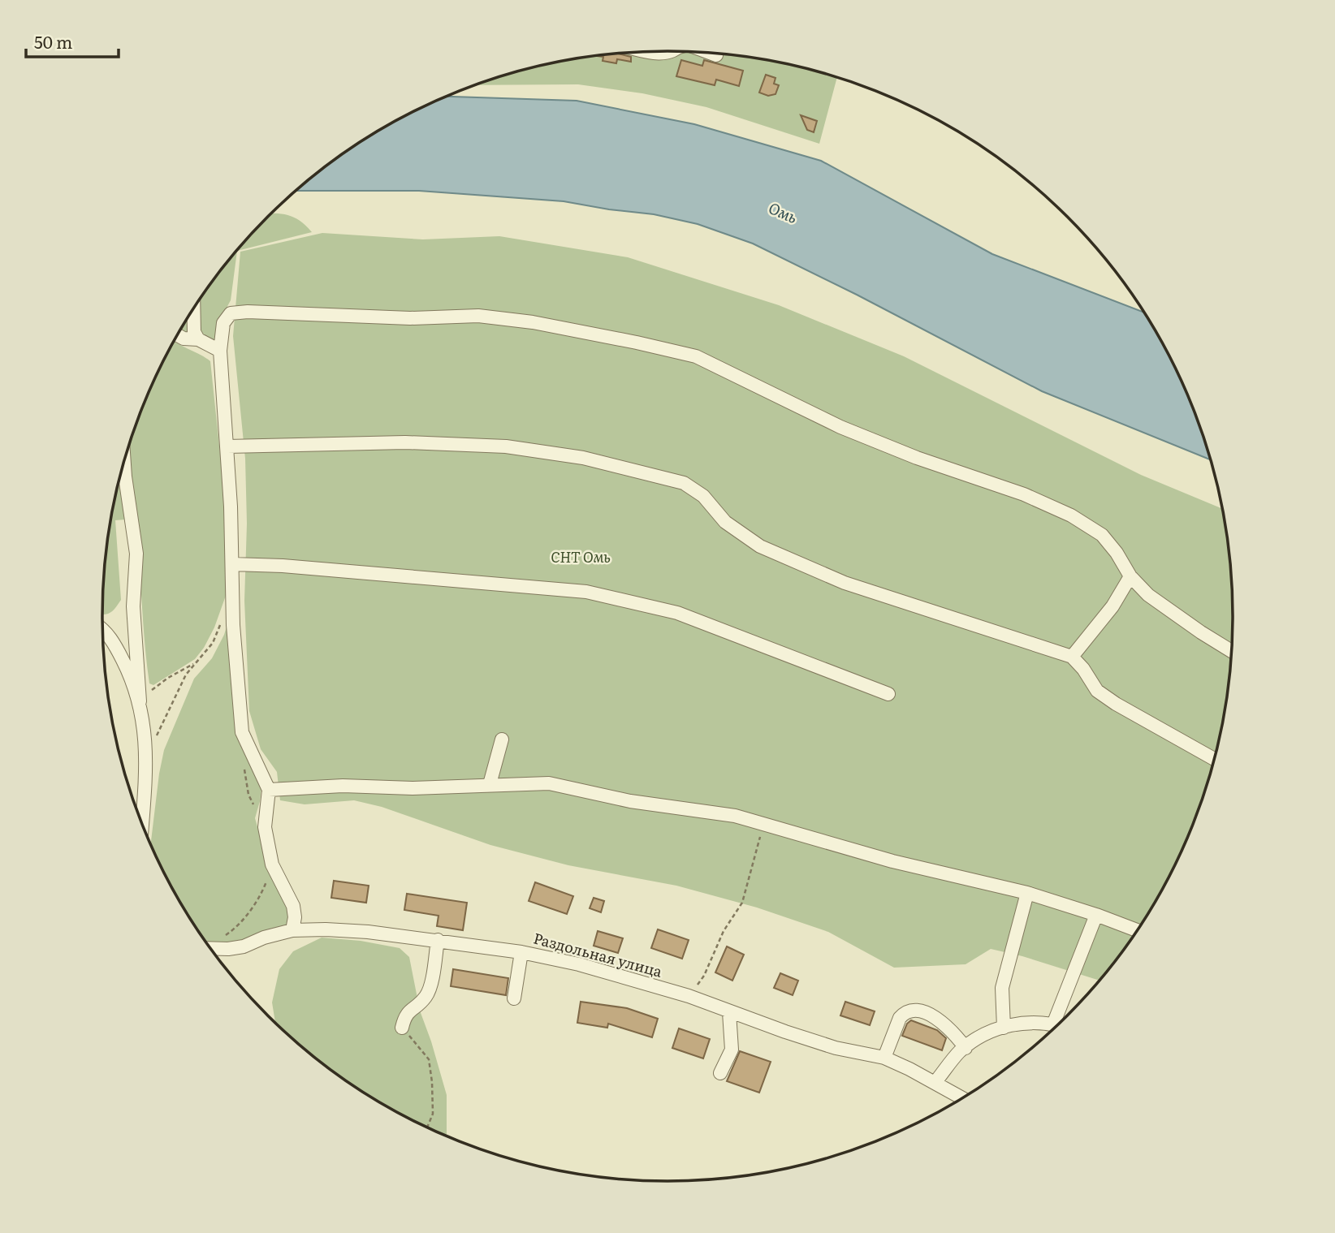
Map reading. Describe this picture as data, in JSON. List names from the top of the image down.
{
  "streets": {
    "street": ["Раздольная улица"]
  },
  "water": ["Омь"],
  "parks": ["СНТ Омь"],
  "scale_bar": "50 m"
}
